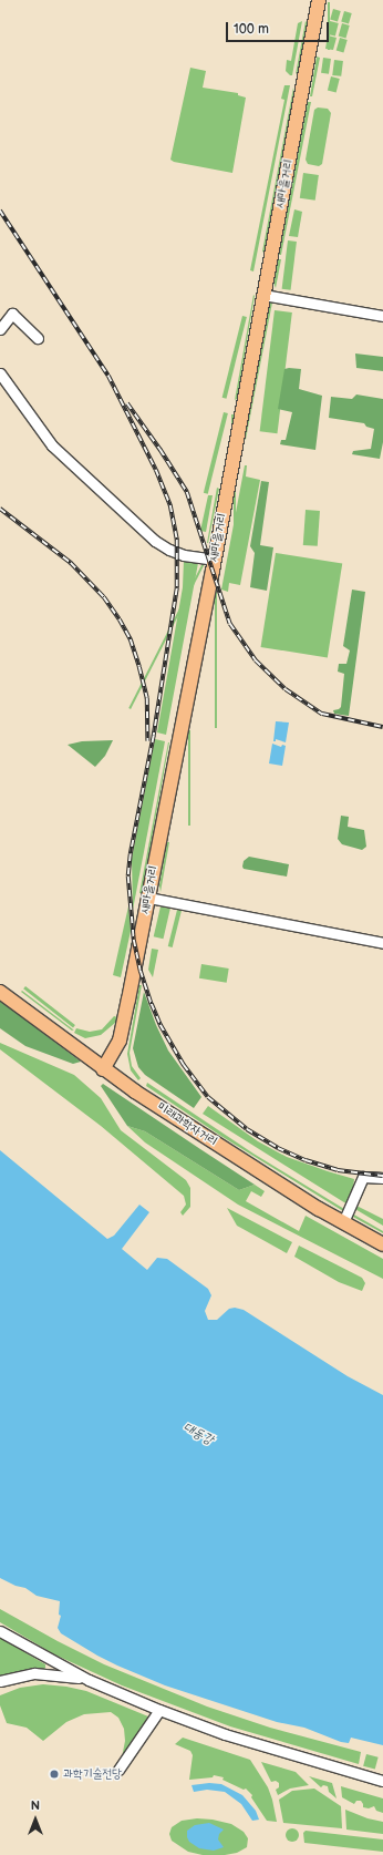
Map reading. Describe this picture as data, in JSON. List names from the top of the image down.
{
  "streets": {
    "main road": ["새마을거리", "미래과학자거리"]
  },
  "crossings": [
    ["새마을거리", "미래과학자거리"]
  ],
  "water": ["대동강"],
  "places": ["과학기술전당"],
  "scale_bar": "100 m",
  "north": "top"
}
